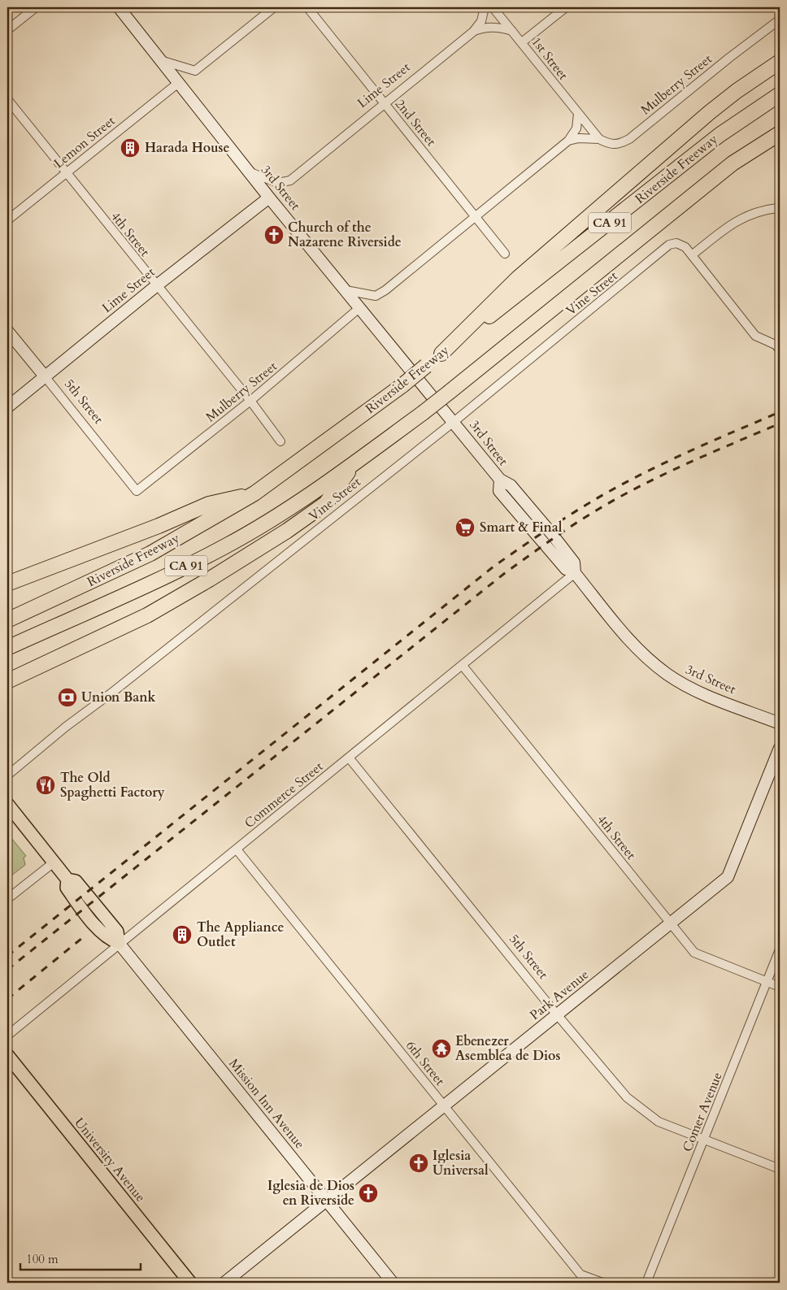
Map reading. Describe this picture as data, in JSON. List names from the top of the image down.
{
  "streets": {
    "highway": ["Riverside Freeway", "CA 91"],
    "main road": [
      "Lime Street",
      "3rd Street",
      "5th Street",
      "Park Avenue",
      "Mission Inn Avenue",
      "University Avenue"
    ],
    "street": [
      "1st Street",
      "Mulberry Street",
      "2nd Street",
      "Lemon Street",
      "4th Street",
      "Vine Street",
      "Commerce Street",
      "6th Street",
      "Comer Avenue"
    ]
  },
  "crossings": [
    ["1st Street", "Mulberry Street"],
    ["Mulberry Street", "3rd Street"],
    ["Mulberry Street", "4th Street"],
    ["Mulberry Street", "5th Street"],
    ["Lime Street", "2nd Street"],
    ["Lime Street", "3rd Street"],
    ["Lime Street", "4th Street"],
    ["Lime Street", "5th Street"],
    ["Lemon Street", "3rd Street"],
    ["Lemon Street", "4th Street"],
    ["3rd Street", "Vine Street"],
    ["3rd Street", "Commerce Street"],
    ["4th Street", "Commerce Street"],
    ["4th Street", "Park Avenue"],
    ["4th Street", "Comer Avenue"],
    ["5th Street", "Commerce Street"],
    ["5th Street", "Park Avenue"],
    ["5th Street", "Comer Avenue"],
    ["Commerce Street", "6th Street"],
    ["Commerce Street", "Mission Inn Avenue"],
    ["Park Avenue", "6th Street"],
    ["Park Avenue", "Mission Inn Avenue"]
  ],
  "places": {
    "building": ["Harada House", "The Appliance Outlet"],
    "church": ["Church of the Nazarene Riverside", "Iglesia Universal", "Iglesia de Dios en Riverside"],
    "supermarket": ["Smart & Final"],
    "bank": ["Union Bank"],
    "restaurant": ["The Old Spaghetti Factory"],
    "temple": ["Ebenezer Asemblea de Dios"]
  },
  "scale_bar": "100 m"
}
